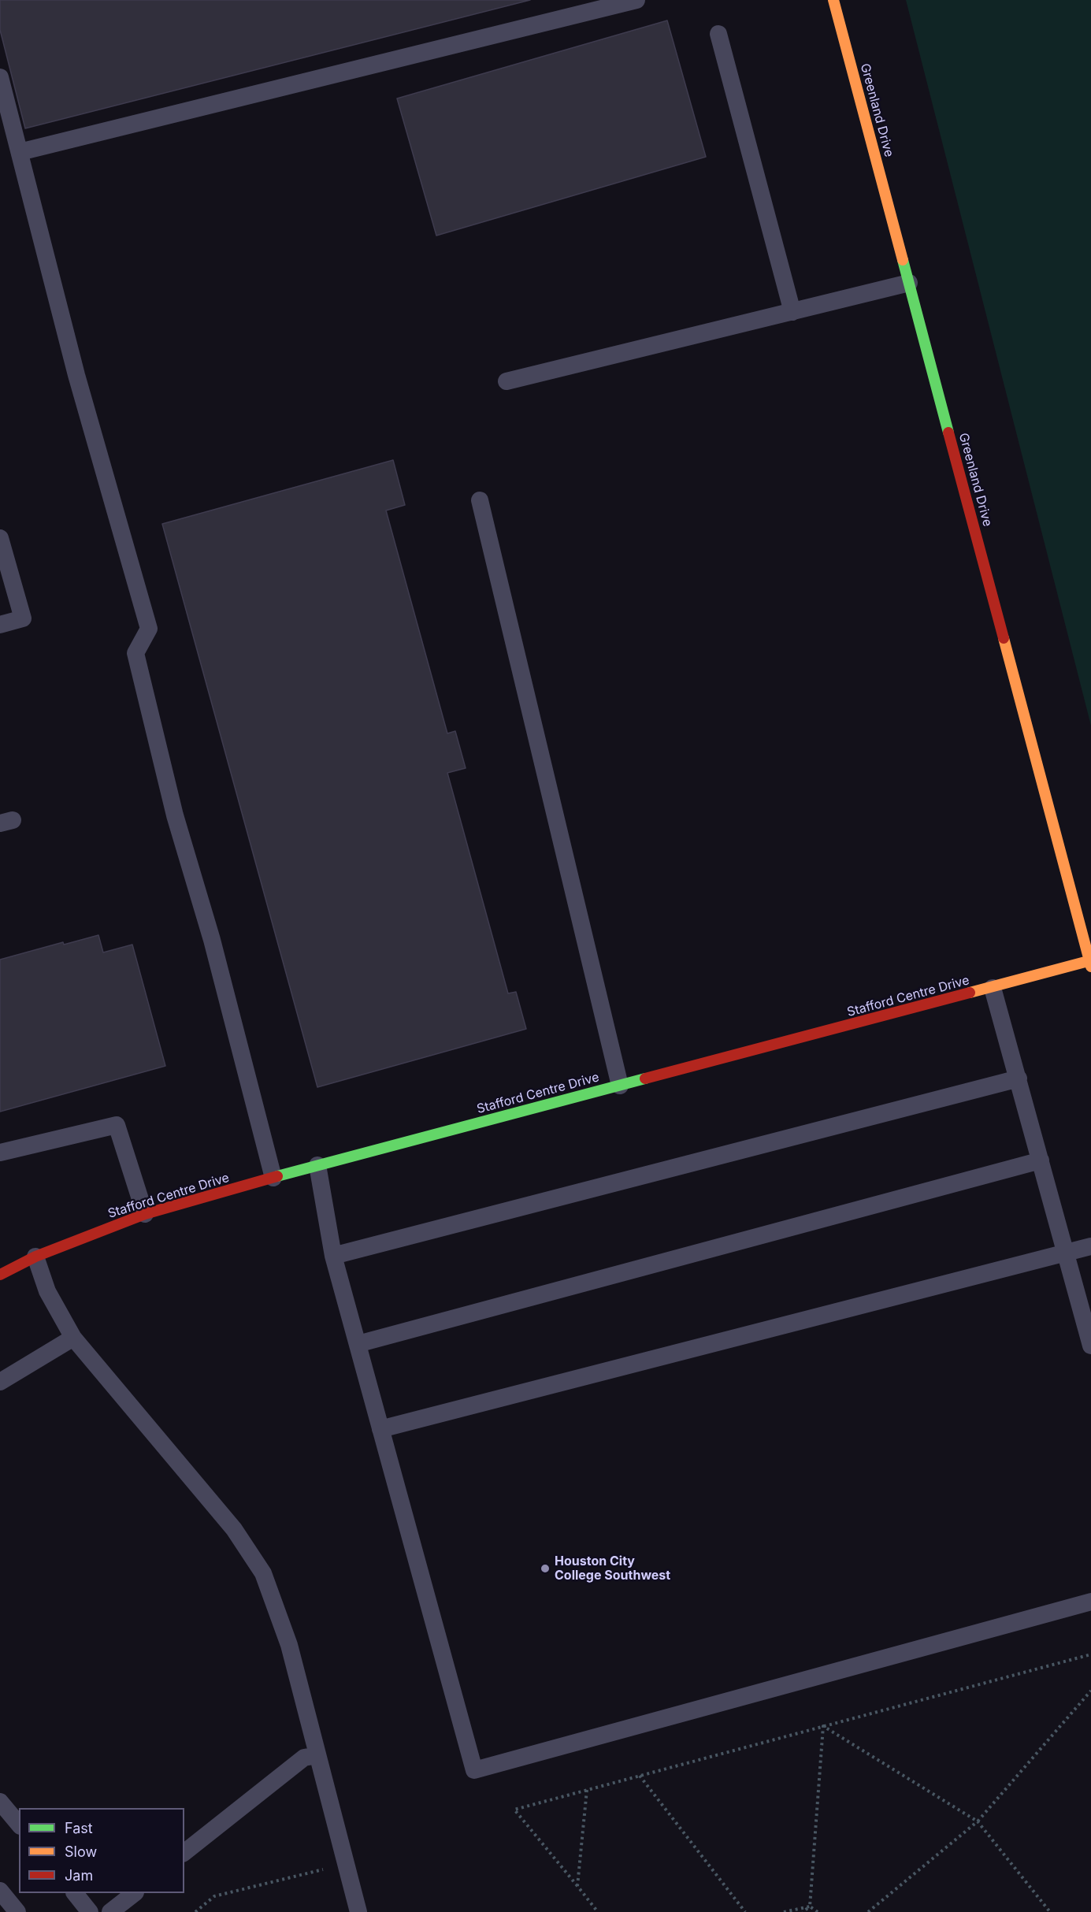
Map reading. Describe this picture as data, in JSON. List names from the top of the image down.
{
  "streets": {
    "street": ["Greenland Drive", "Stafford Centre Drive"]
  },
  "crossings": [
    ["Greenland Drive", "Stafford Centre Drive"]
  ],
  "places": ["Houston City College Southwest"],
  "legend": ["Fast", "Slow", "Jam"]
}
